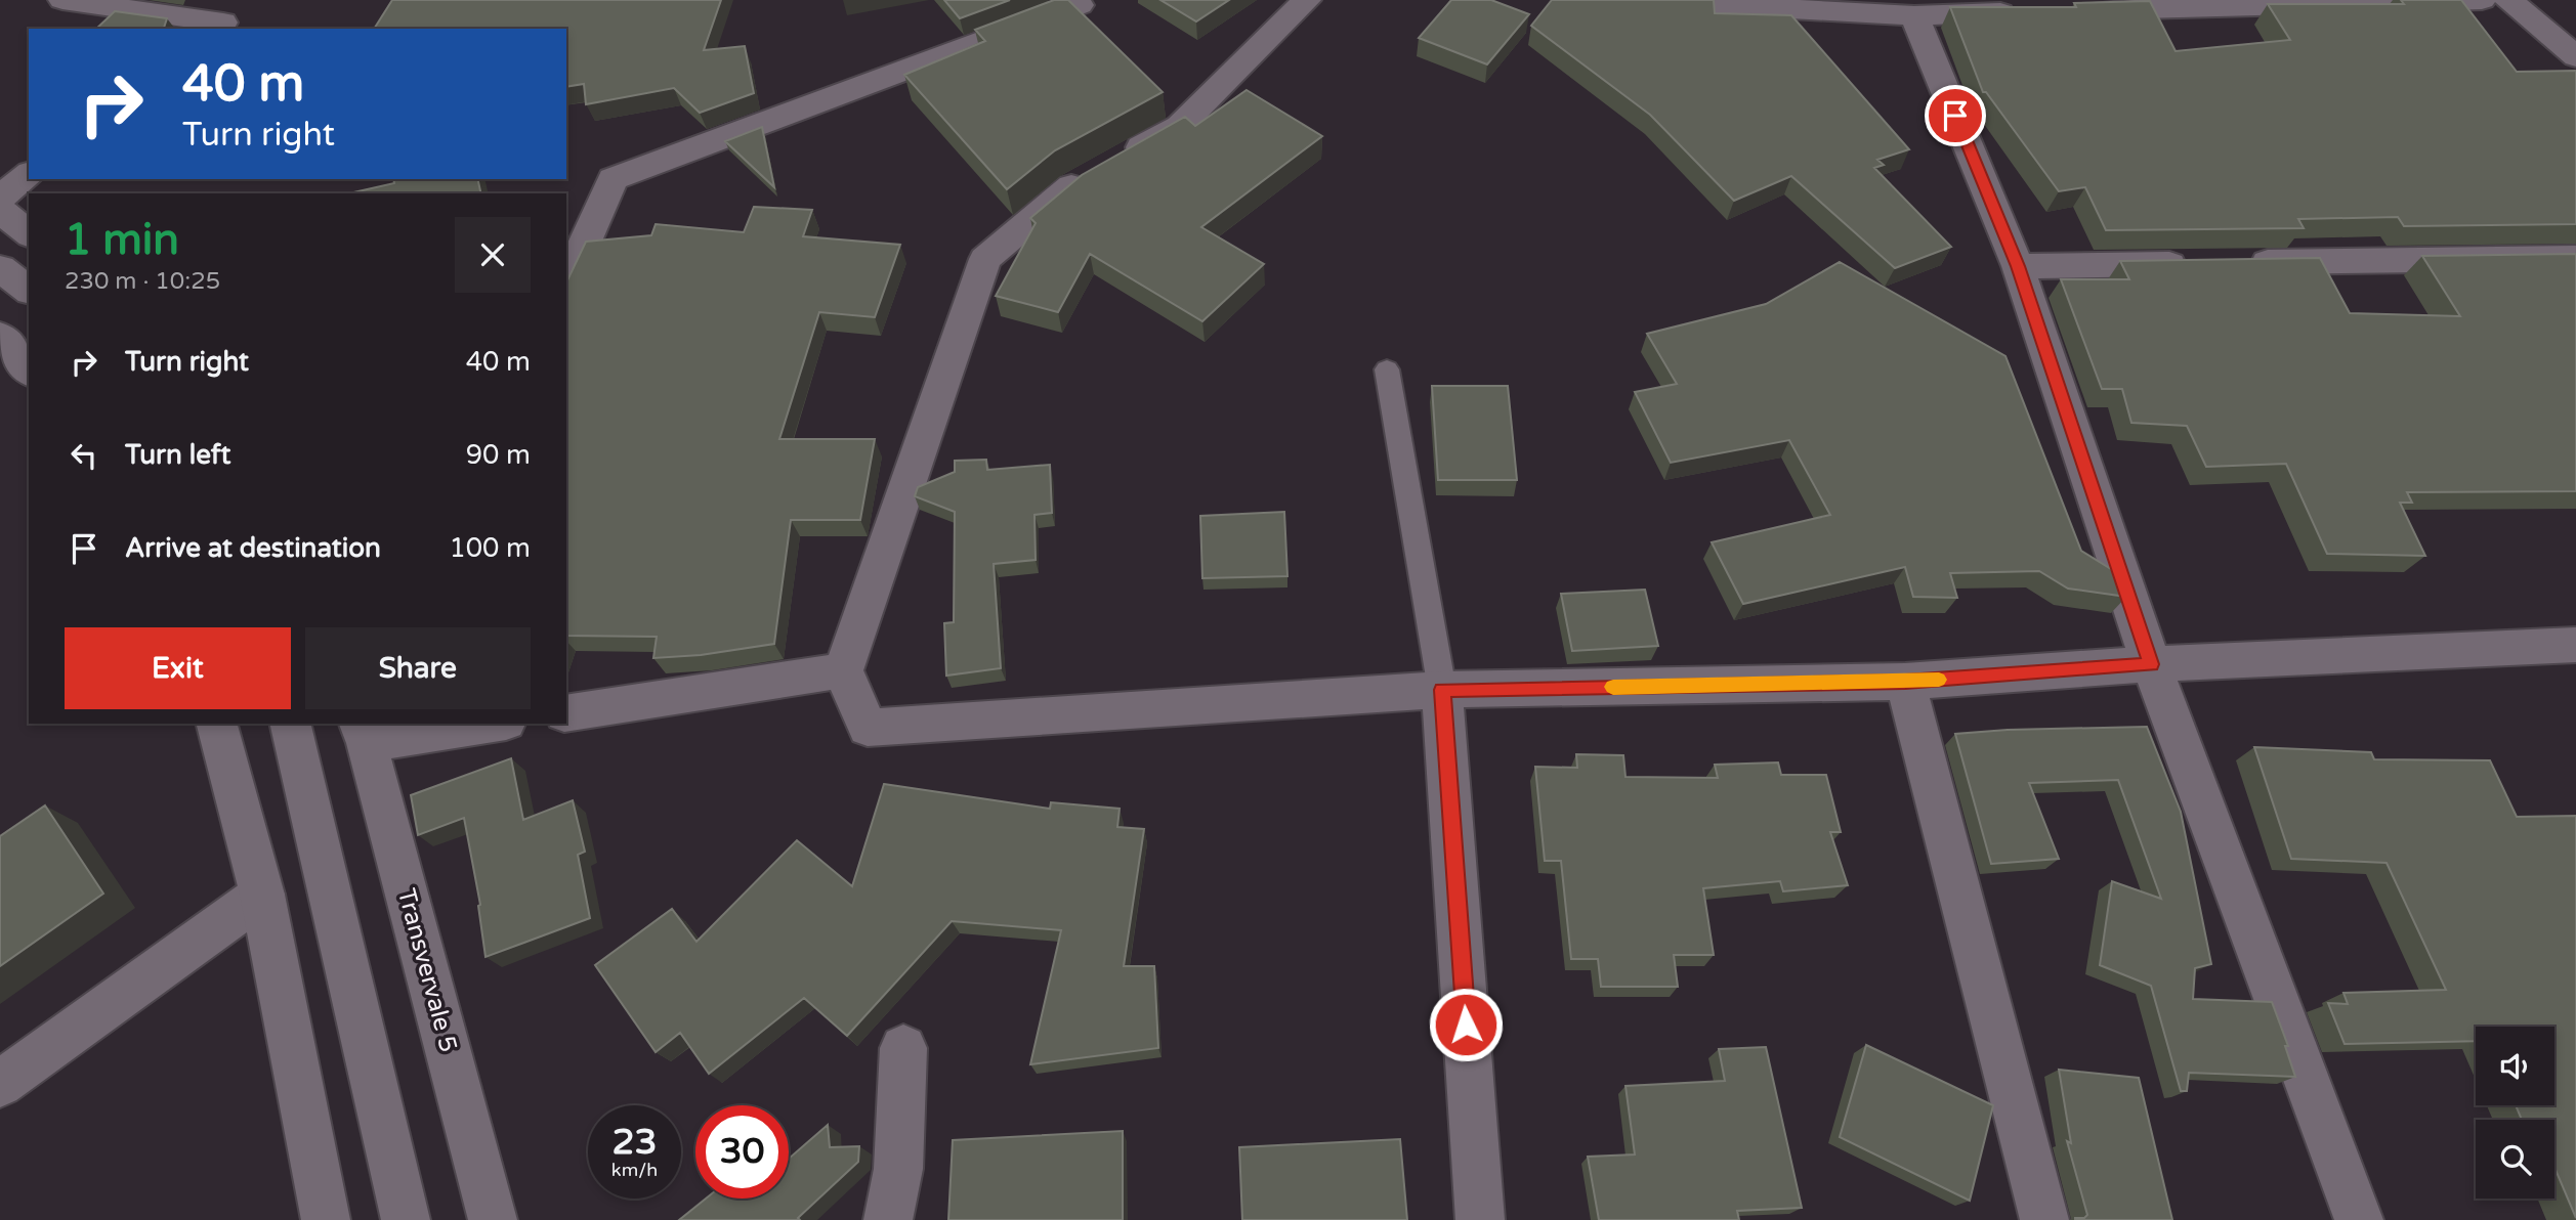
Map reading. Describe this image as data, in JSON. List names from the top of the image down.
{
  "streets": {
    "street": ["Transvervale 5"]
  },
  "page": {
    "turn": ["40 m", "Turn right"],
    "heading": ["1 min", "230 m · 10:25"],
    "list": [
      {
        "name": "Turn right",
        "value": "40 m"
      },
      {
        "name": "Turn left",
        "value": "90 m"
      },
      {
        "name": "Arrive at destination",
        "value": "100 m"
      }
    ],
    "buttons": ["Exit", "Share"],
    "speed": "23 km/h",
    "limit": "30"
  }
}
